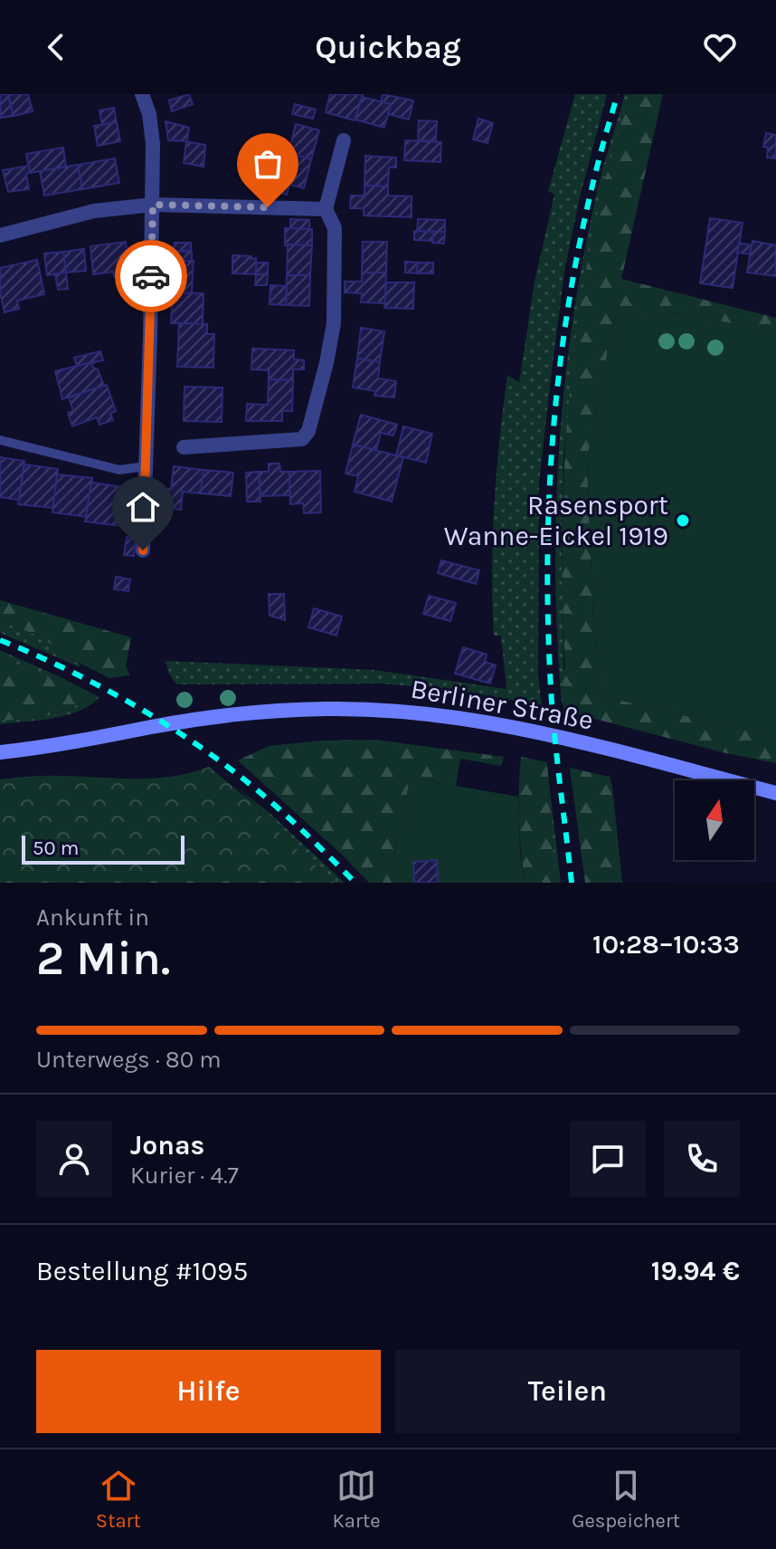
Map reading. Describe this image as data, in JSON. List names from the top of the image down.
{
  "streets": {
    "main road": ["Berliner Straße"]
  },
  "places": ["Rasensport Wanne-Eickel 1919"],
  "scale_bar": "50 m",
  "north": "top",
  "page": {
    "header": "Quickbag",
    "scale": "50 m",
    "heading": ["2 Min.", "Ankunft in", "10:28–10:33"],
    "panel": [
      "Jonas",
      "Kurier · 4.7",
      "Bestellung #1095",
      "19.94 €"
    ],
    "bar": "Unterwegs · 80 m",
    "buttons": ["Hilfe", "Teilen"],
    "tabs": ["Start", "Karte", "Gespeichert"]
  }
}
